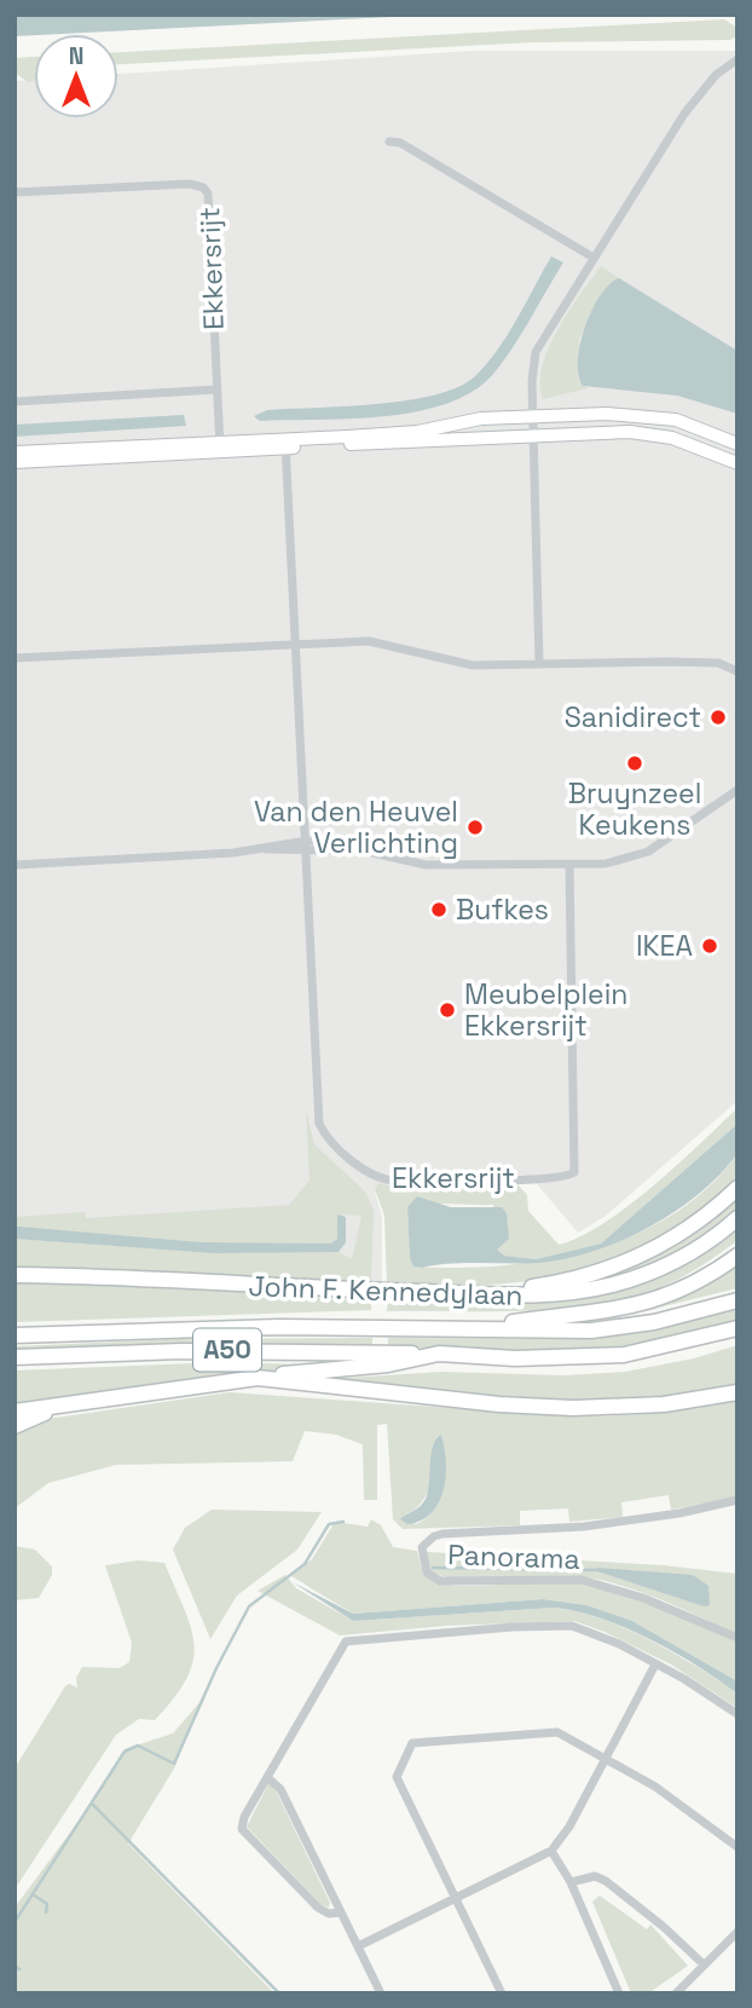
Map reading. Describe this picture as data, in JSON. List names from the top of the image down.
{
  "streets": {
    "highway": ["John F. Kennedylaan", "A50"],
    "street": ["Ekkersrijt", "Panorama"]
  },
  "crossings": [
    ["John F. Kennedylaan", "A50"]
  ],
  "places": [
    "Sanidirect",
    "Bruynzeel Keukens",
    "Van den Heuvel Verlichting",
    "Bufkes",
    "IKEA",
    "Meubelplein Ekkersrijt"
  ],
  "north": "top"
}
